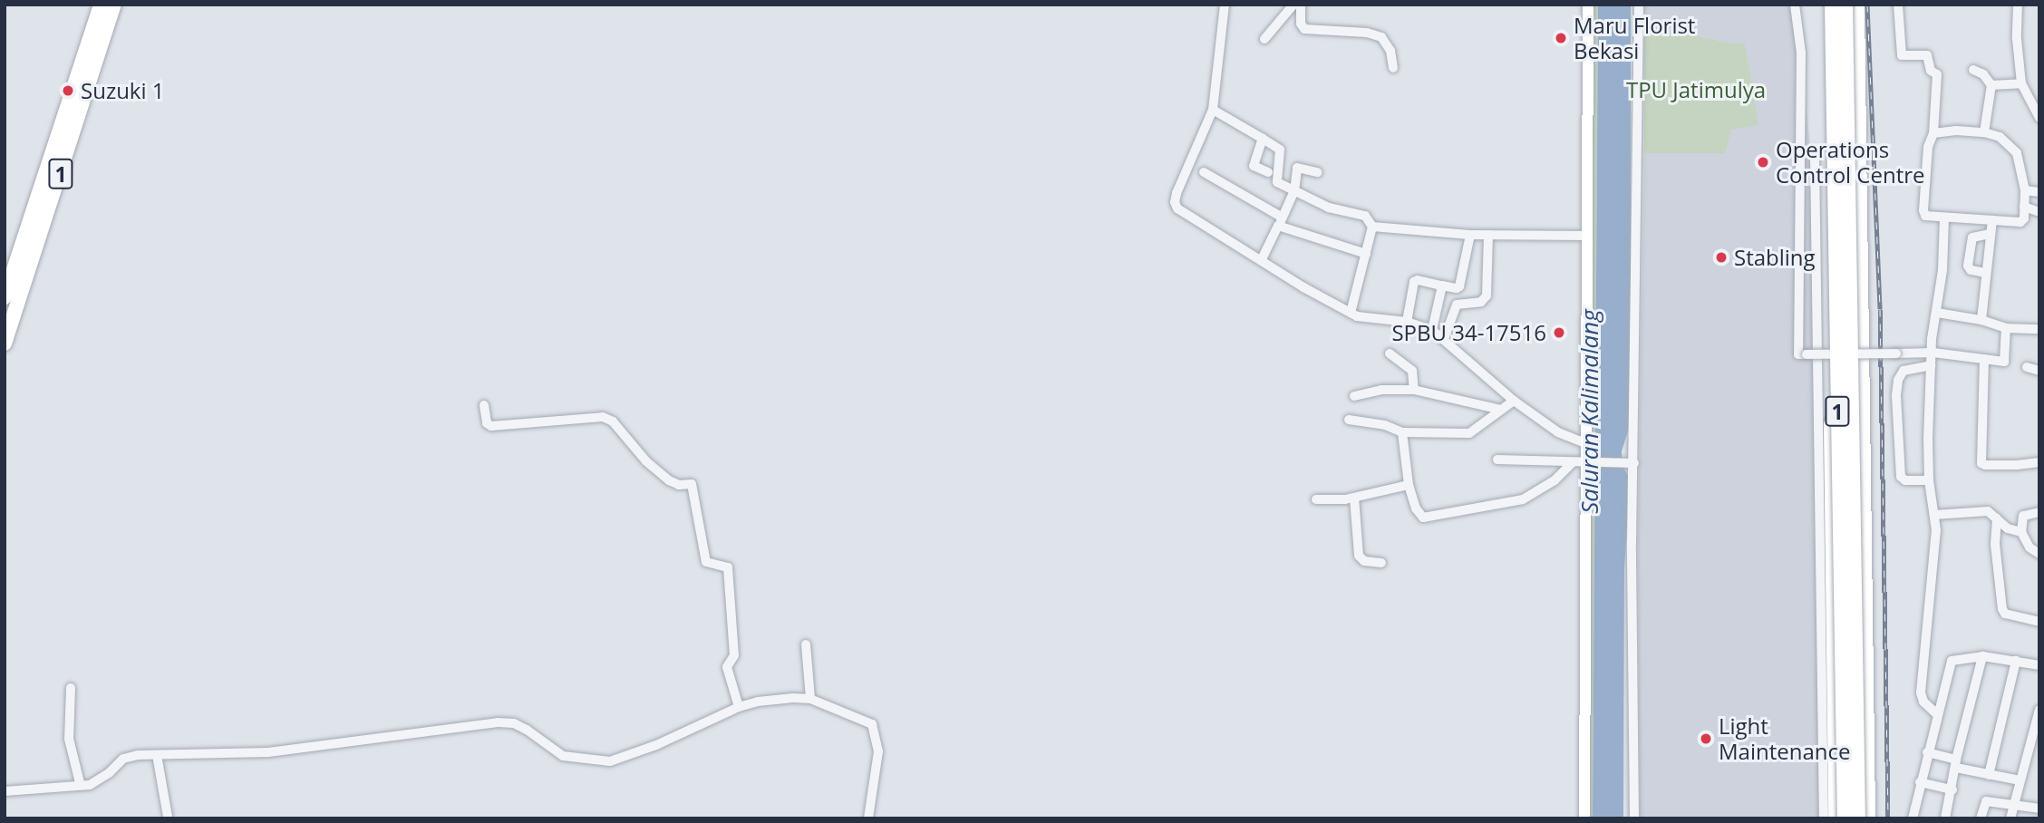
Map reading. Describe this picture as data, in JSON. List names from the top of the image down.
{
  "streets": {
    "highway": ["1"]
  },
  "water": ["Saluran Kalimalang"],
  "parks": ["TPU Jatimulya"],
  "places": [
    "Maru Florist Bekasi",
    "Suzuki 1",
    "Operations Control Centre",
    "Stabling",
    "SPBU 34-17516",
    "Light Maintenance"
  ]
}
